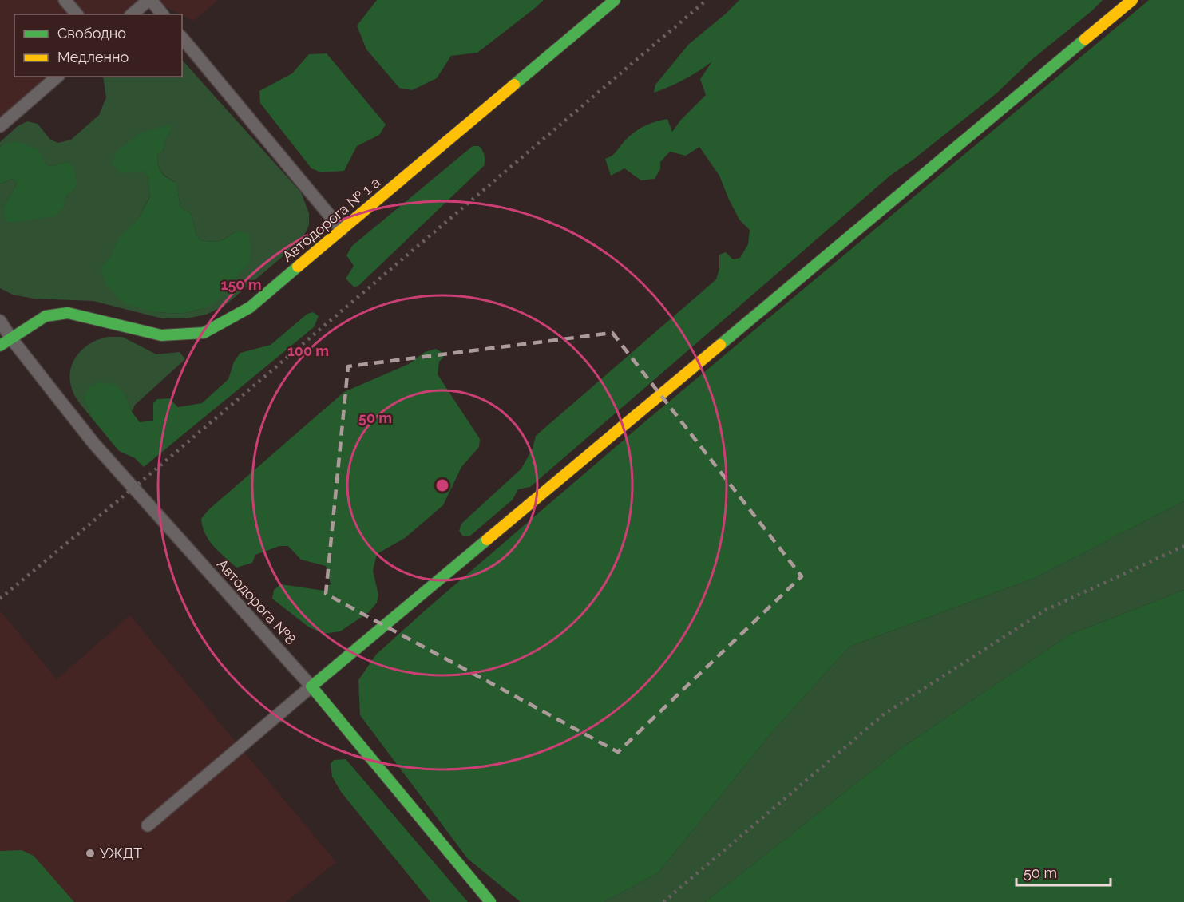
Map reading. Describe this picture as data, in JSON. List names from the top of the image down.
{
  "streets": {
    "street": ["Автодорога № 1 а", "Автодорога №8"]
  },
  "crossings": [
    ["Автодорога № 1 а", "Автодорога №8"]
  ],
  "places": ["УЖДТ"],
  "legend": ["Свободно", "Медленно"],
  "scale_bar": "50 m",
  "rings": ["150 m", "100 m", "50 m"]
}
